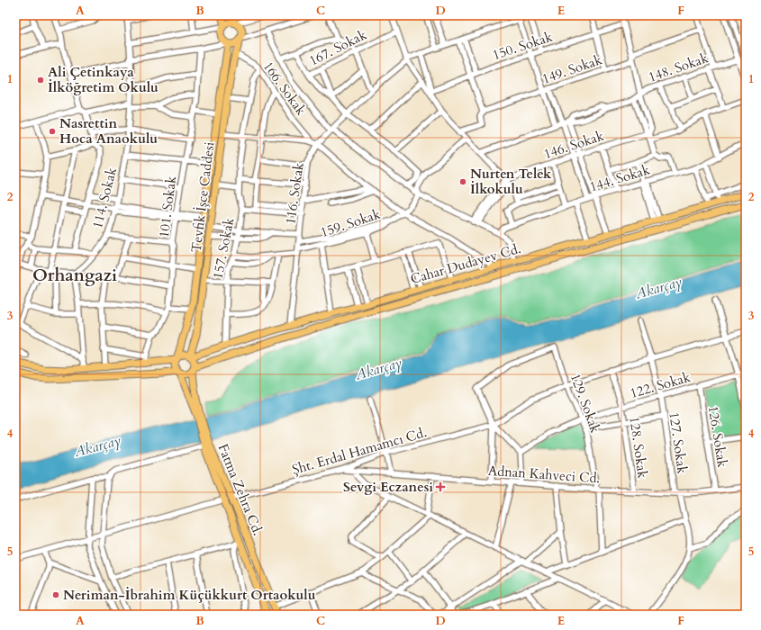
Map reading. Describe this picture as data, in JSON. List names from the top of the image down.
{
  "streets": {
    "main road": ["Tevfik İşce Caddesi", "Cahar Dudayev Cd.", "Fatma Zehra Cd."],
    "street": [
      "150. Sokak",
      "167. Sokak",
      "148. Sokak",
      "149. Sokak",
      "166. Sokak",
      "146. Sokak",
      "144. Sokak",
      "116. Sokak",
      "114. Sokak",
      "101. Sokak",
      "159. Sokak",
      "157. Sokak",
      "122. Sokak",
      "129. Sokak",
      "126. Sokak",
      "127. Sokak",
      "128. Sokak",
      "Şht. Erdal Hamamcı Cd.",
      "Adnan Kahveci Cd."
    ]
  },
  "crossings": [
    ["166. Sokak", "Tevfik İşce Caddesi"],
    ["166. Sokak", "157. Sokak"],
    ["116. Sokak", "159. Sokak"],
    ["116. Sokak", "Cahar Dudayev Cd."],
    ["Tevfik İşce Caddesi", "Cahar Dudayev Cd."],
    ["Tevfik İşce Caddesi", "Fatma Zehra Cd."],
    ["159. Sokak", "157. Sokak"],
    ["157. Sokak", "Cahar Dudayev Cd."],
    ["Cahar Dudayev Cd.", "Fatma Zehra Cd."],
    ["122. Sokak", "129. Sokak"],
    ["122. Sokak", "126. Sokak"],
    ["122. Sokak", "127. Sokak"],
    ["122. Sokak", "128. Sokak"],
    ["129. Sokak", "Şht. Erdal Hamamcı Cd."],
    ["129. Sokak", "Adnan Kahveci Cd."],
    ["126. Sokak", "Adnan Kahveci Cd."],
    ["127. Sokak", "Şht. Erdal Hamamcı Cd."],
    ["127. Sokak", "Adnan Kahveci Cd."],
    ["128. Sokak", "Şht. Erdal Hamamcı Cd."],
    ["128. Sokak", "Adnan Kahveci Cd."],
    ["Şht. Erdal Hamamcı Cd.", "Adnan Kahveci Cd."],
    ["Şht. Erdal Hamamcı Cd.", "Fatma Zehra Cd."]
  ],
  "districts": ["Orhangazi"],
  "water": ["Akarçay"],
  "places": {
    "other": [
      "Ali Çetinkaya İlköğretim Okulu",
      "Nasrettin Hoca Anaokulu",
      "Nurten Telek İlkokulu",
      "Neriman-İbrahim Küçükkurt Ortaokulu"
    ],
    "health": ["Sevgi Eczanesi"]
  },
  "grid": {
    "columns": [
      "A",
      "B",
      "C",
      "D",
      "E",
      "F"
    ],
    "rows": [
      "1",
      "2",
      "3",
      "4",
      "5"
    ]
  }
}
